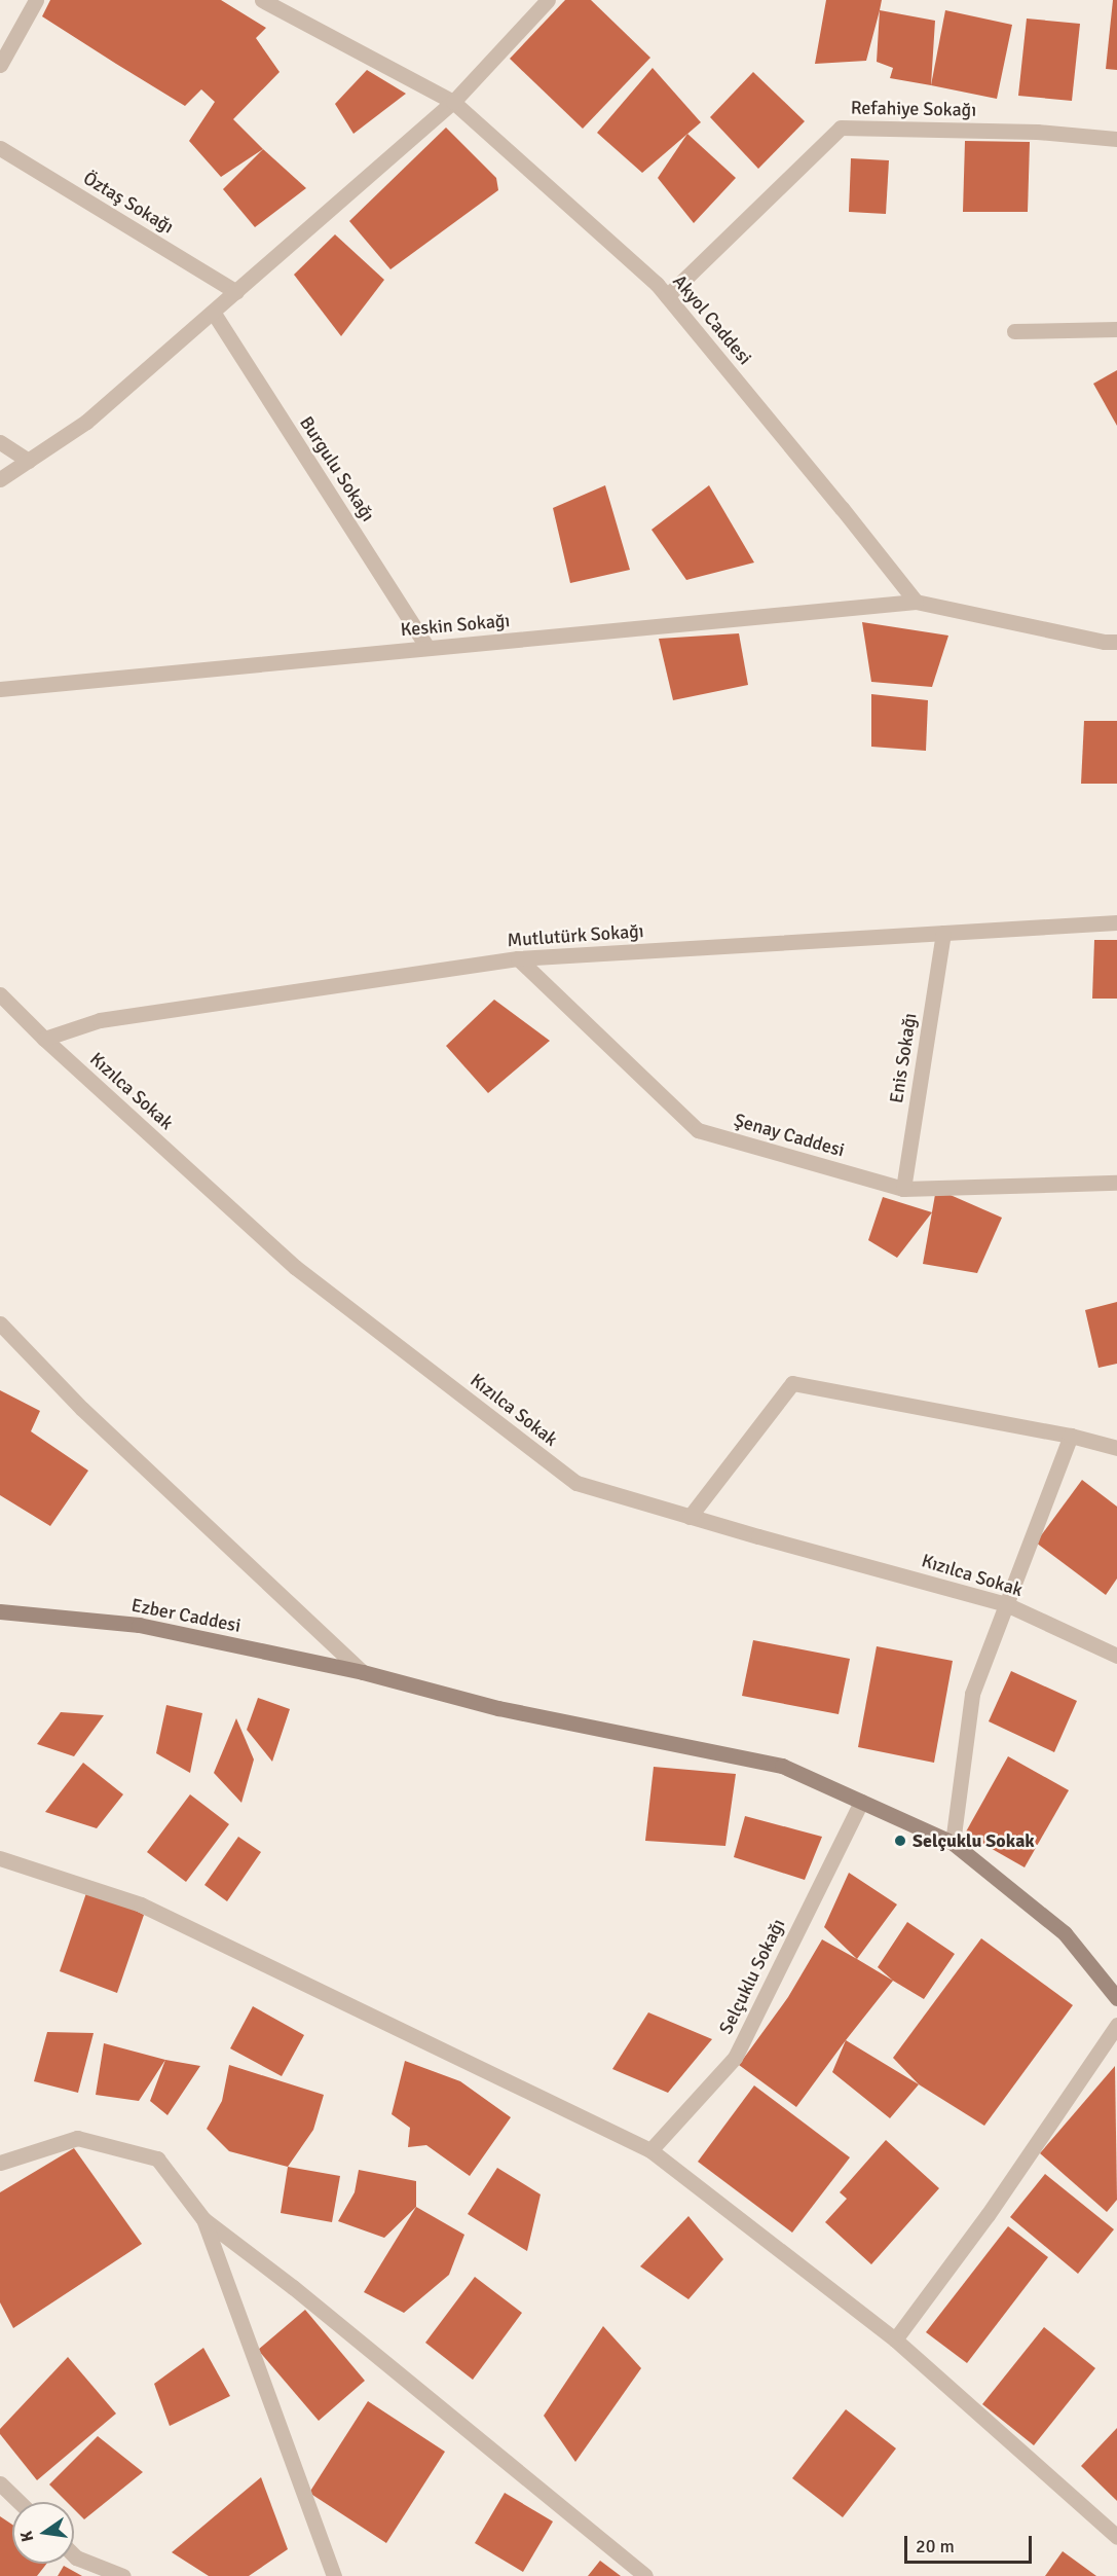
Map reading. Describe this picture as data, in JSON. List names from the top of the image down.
{
  "streets": {
    "street": [
      "Refahiye Sokağı",
      "Öztaş Sokağı",
      "Akyol Caddesi",
      "Burgulu Sokağı",
      "Keskin Sokağı",
      "Mutlutürk Sokağı",
      "Enis Sokağı",
      "Kızılca Sokak",
      "Şenay Caddesi",
      "Ezber Caddesi",
      "Selçuklu Sokağı"
    ]
  },
  "crossings": [
    ["Refahiye Sokağı", "Akyol Caddesi"],
    ["Akyol Caddesi", "Keskin Sokağı"],
    ["Burgulu Sokağı", "Keskin Sokağı"],
    ["Mutlutürk Sokağı", "Enis Sokağı"],
    ["Mutlutürk Sokağı", "Kızılca Sokak"],
    ["Mutlutürk Sokağı", "Şenay Caddesi"],
    ["Enis Sokağı", "Şenay Caddesi"],
    ["Ezber Caddesi", "Selçuklu Sokağı"]
  ],
  "places": ["Selçuklu Sokak"],
  "scale_bar": "20 m",
  "north": "left"
}
